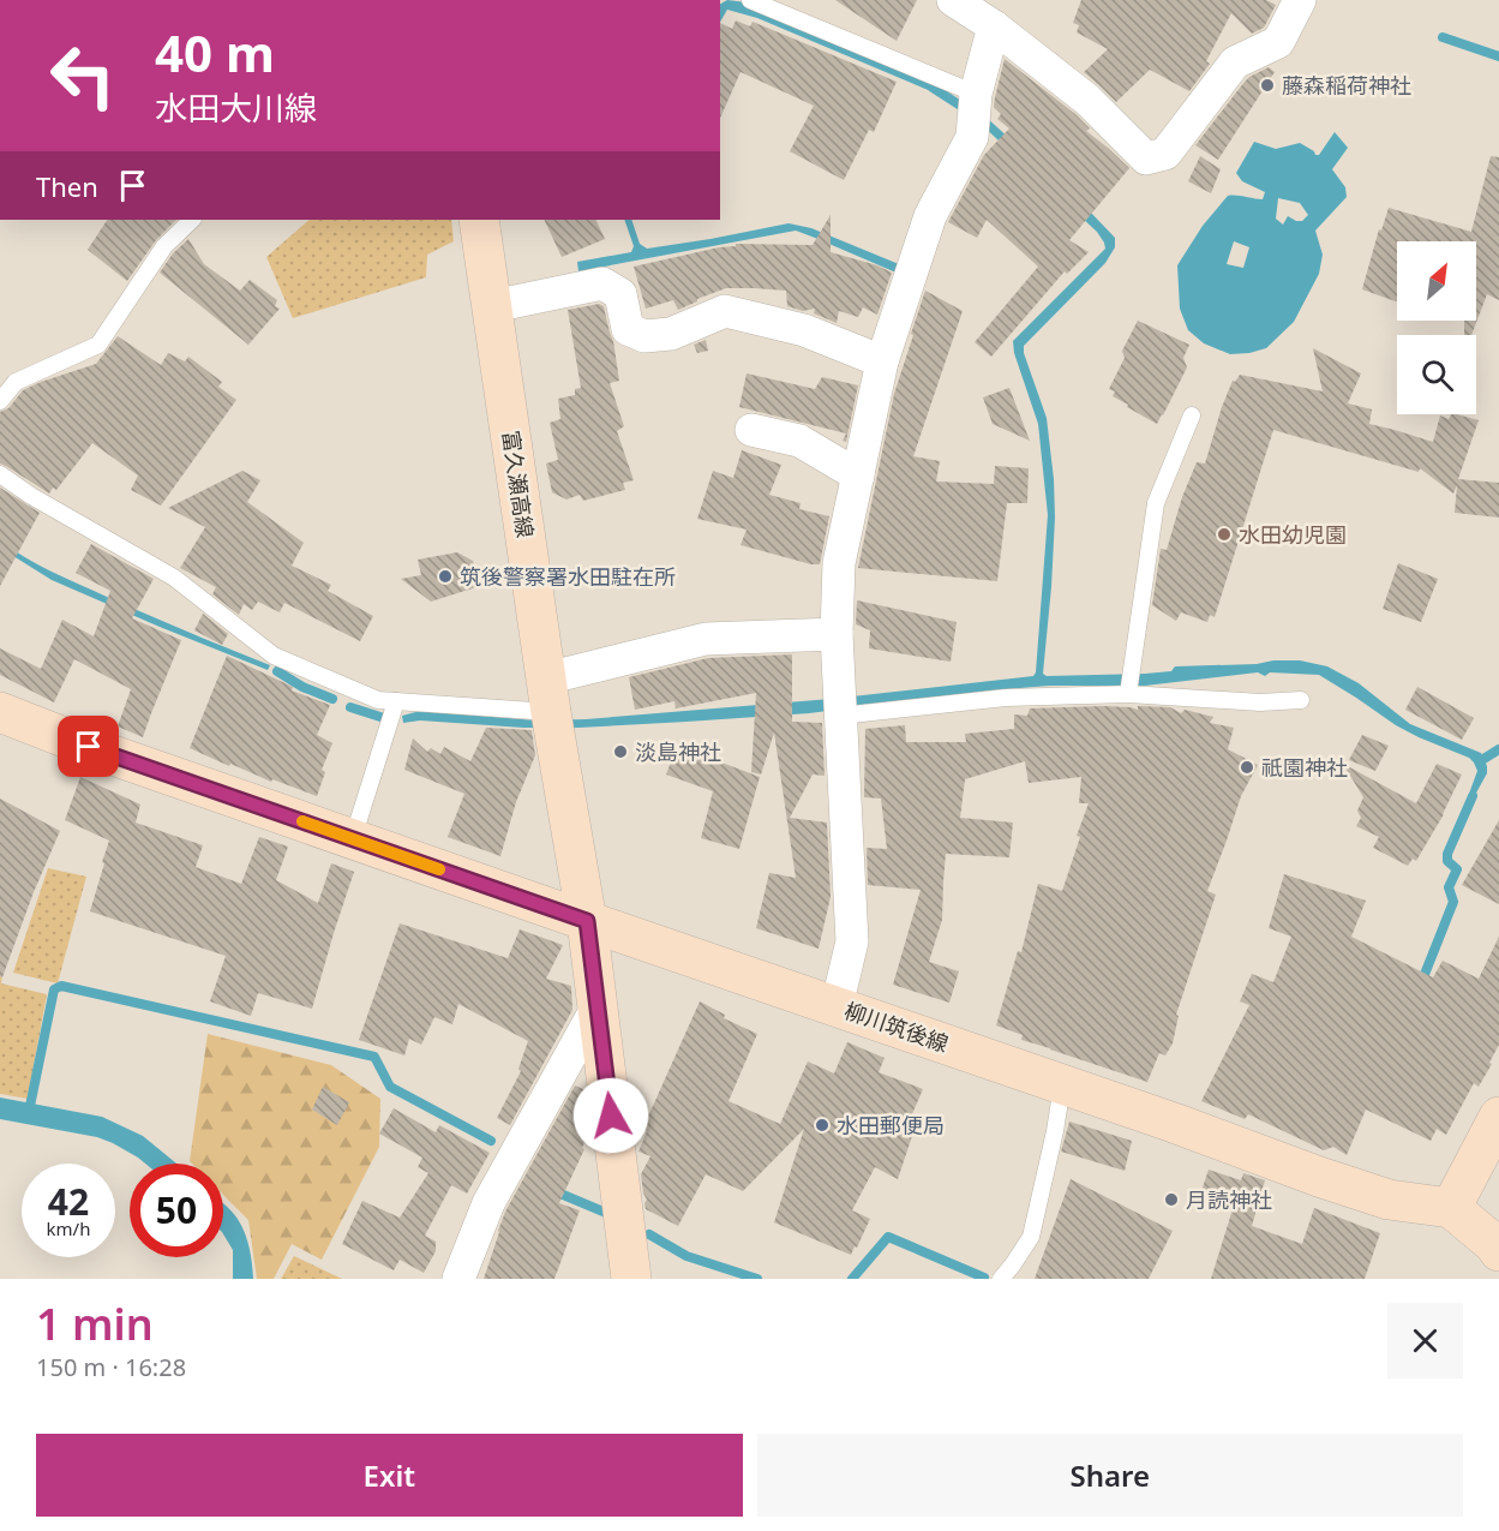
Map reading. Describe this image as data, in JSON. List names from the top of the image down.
{
  "streets": {
    "main road": ["富久瀬高線", "柳川筑後線"]
  },
  "crossings": [
    ["富久瀬高線", "柳川筑後線"]
  ],
  "places": [
    "藤森稲荷神社",
    "水田幼児園",
    "筑後警察署水田駐在所",
    "淡島神社",
    "祇園神社",
    "水田郵便局",
    "月読神社"
  ],
  "north": "top right",
  "page": {
    "turn": ["40 m", "水田大川線"],
    "then": "Then",
    "speed": "42 km/h",
    "limit": "50",
    "heading": ["1 min", "150 m · 16:28"],
    "buttons": ["Exit", "Share"]
  }
}
